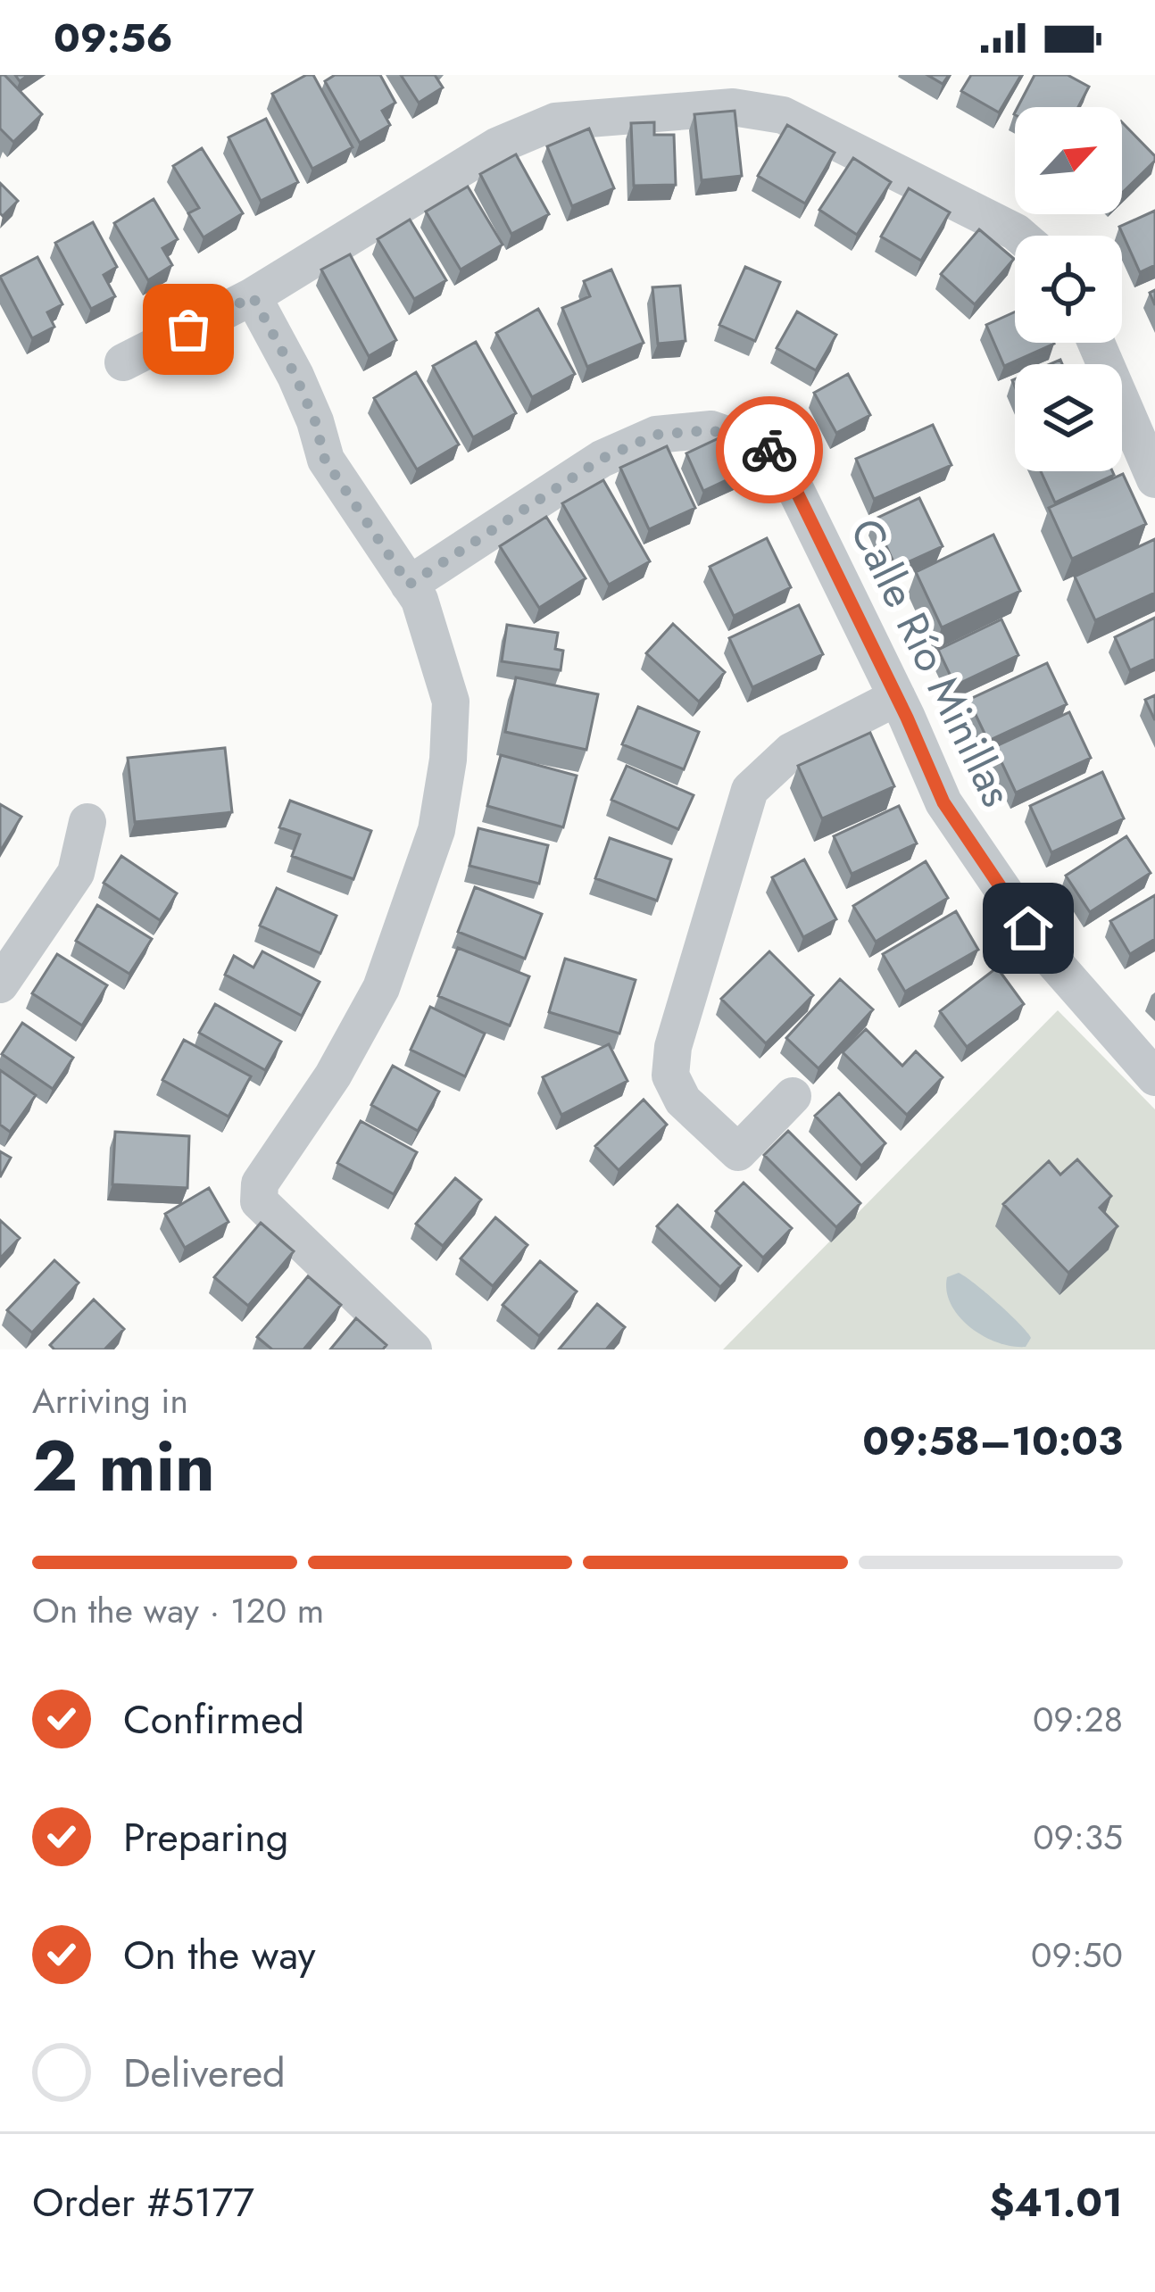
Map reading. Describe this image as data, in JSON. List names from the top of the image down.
{
  "streets": {
    "street": ["Calle Río Minillas"]
  },
  "north": "top right",
  "page": {
    "status": "09:56",
    "heading": ["2 min", "Arriving in", "09:58–10:03"],
    "panel": ["Order #5177", "$41.01"],
    "bar": "On the way · 120 m",
    "list": [
      ["Confirmed", "09:28"],
      ["Preparing", "09:35"],
      ["On the way", "09:50"],
      "Delivered"
    ]
  }
}
